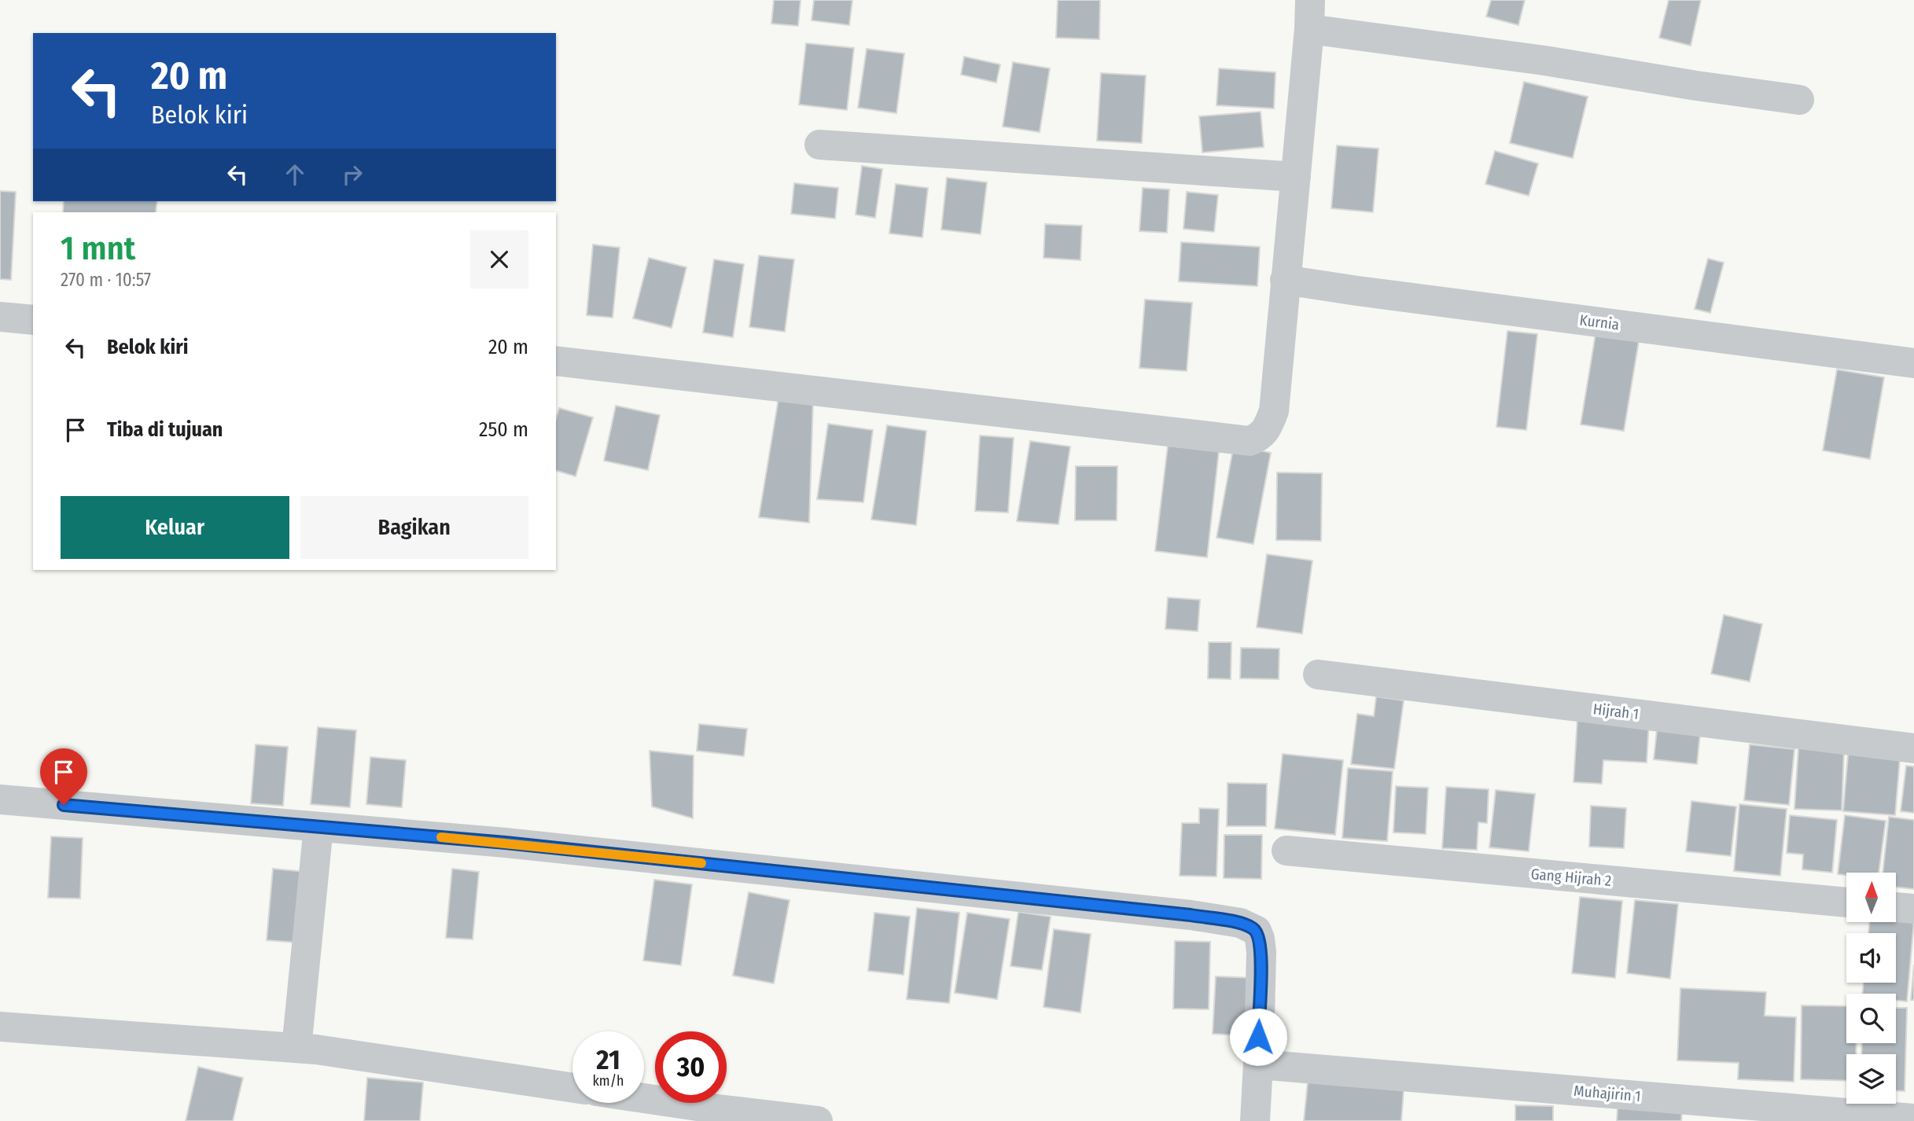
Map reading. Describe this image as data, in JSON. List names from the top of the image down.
{
  "streets": {
    "street": [
      "Kurnia",
      "Hijrah 1",
      "Gang Hijrah 2",
      "Muhajirin 1"
    ]
  },
  "north": "top",
  "page": {
    "turn": ["20 m", "Belok kiri"],
    "heading": ["1 mnt", "270 m · 10:57"],
    "list": [
      {
        "name": "Belok kiri",
        "value": "20 m"
      },
      {
        "name": "Tiba di tujuan",
        "value": "250 m"
      }
    ],
    "buttons": ["Keluar", "Bagikan"],
    "speed": "21 km/h",
    "limit": "30"
  }
}
